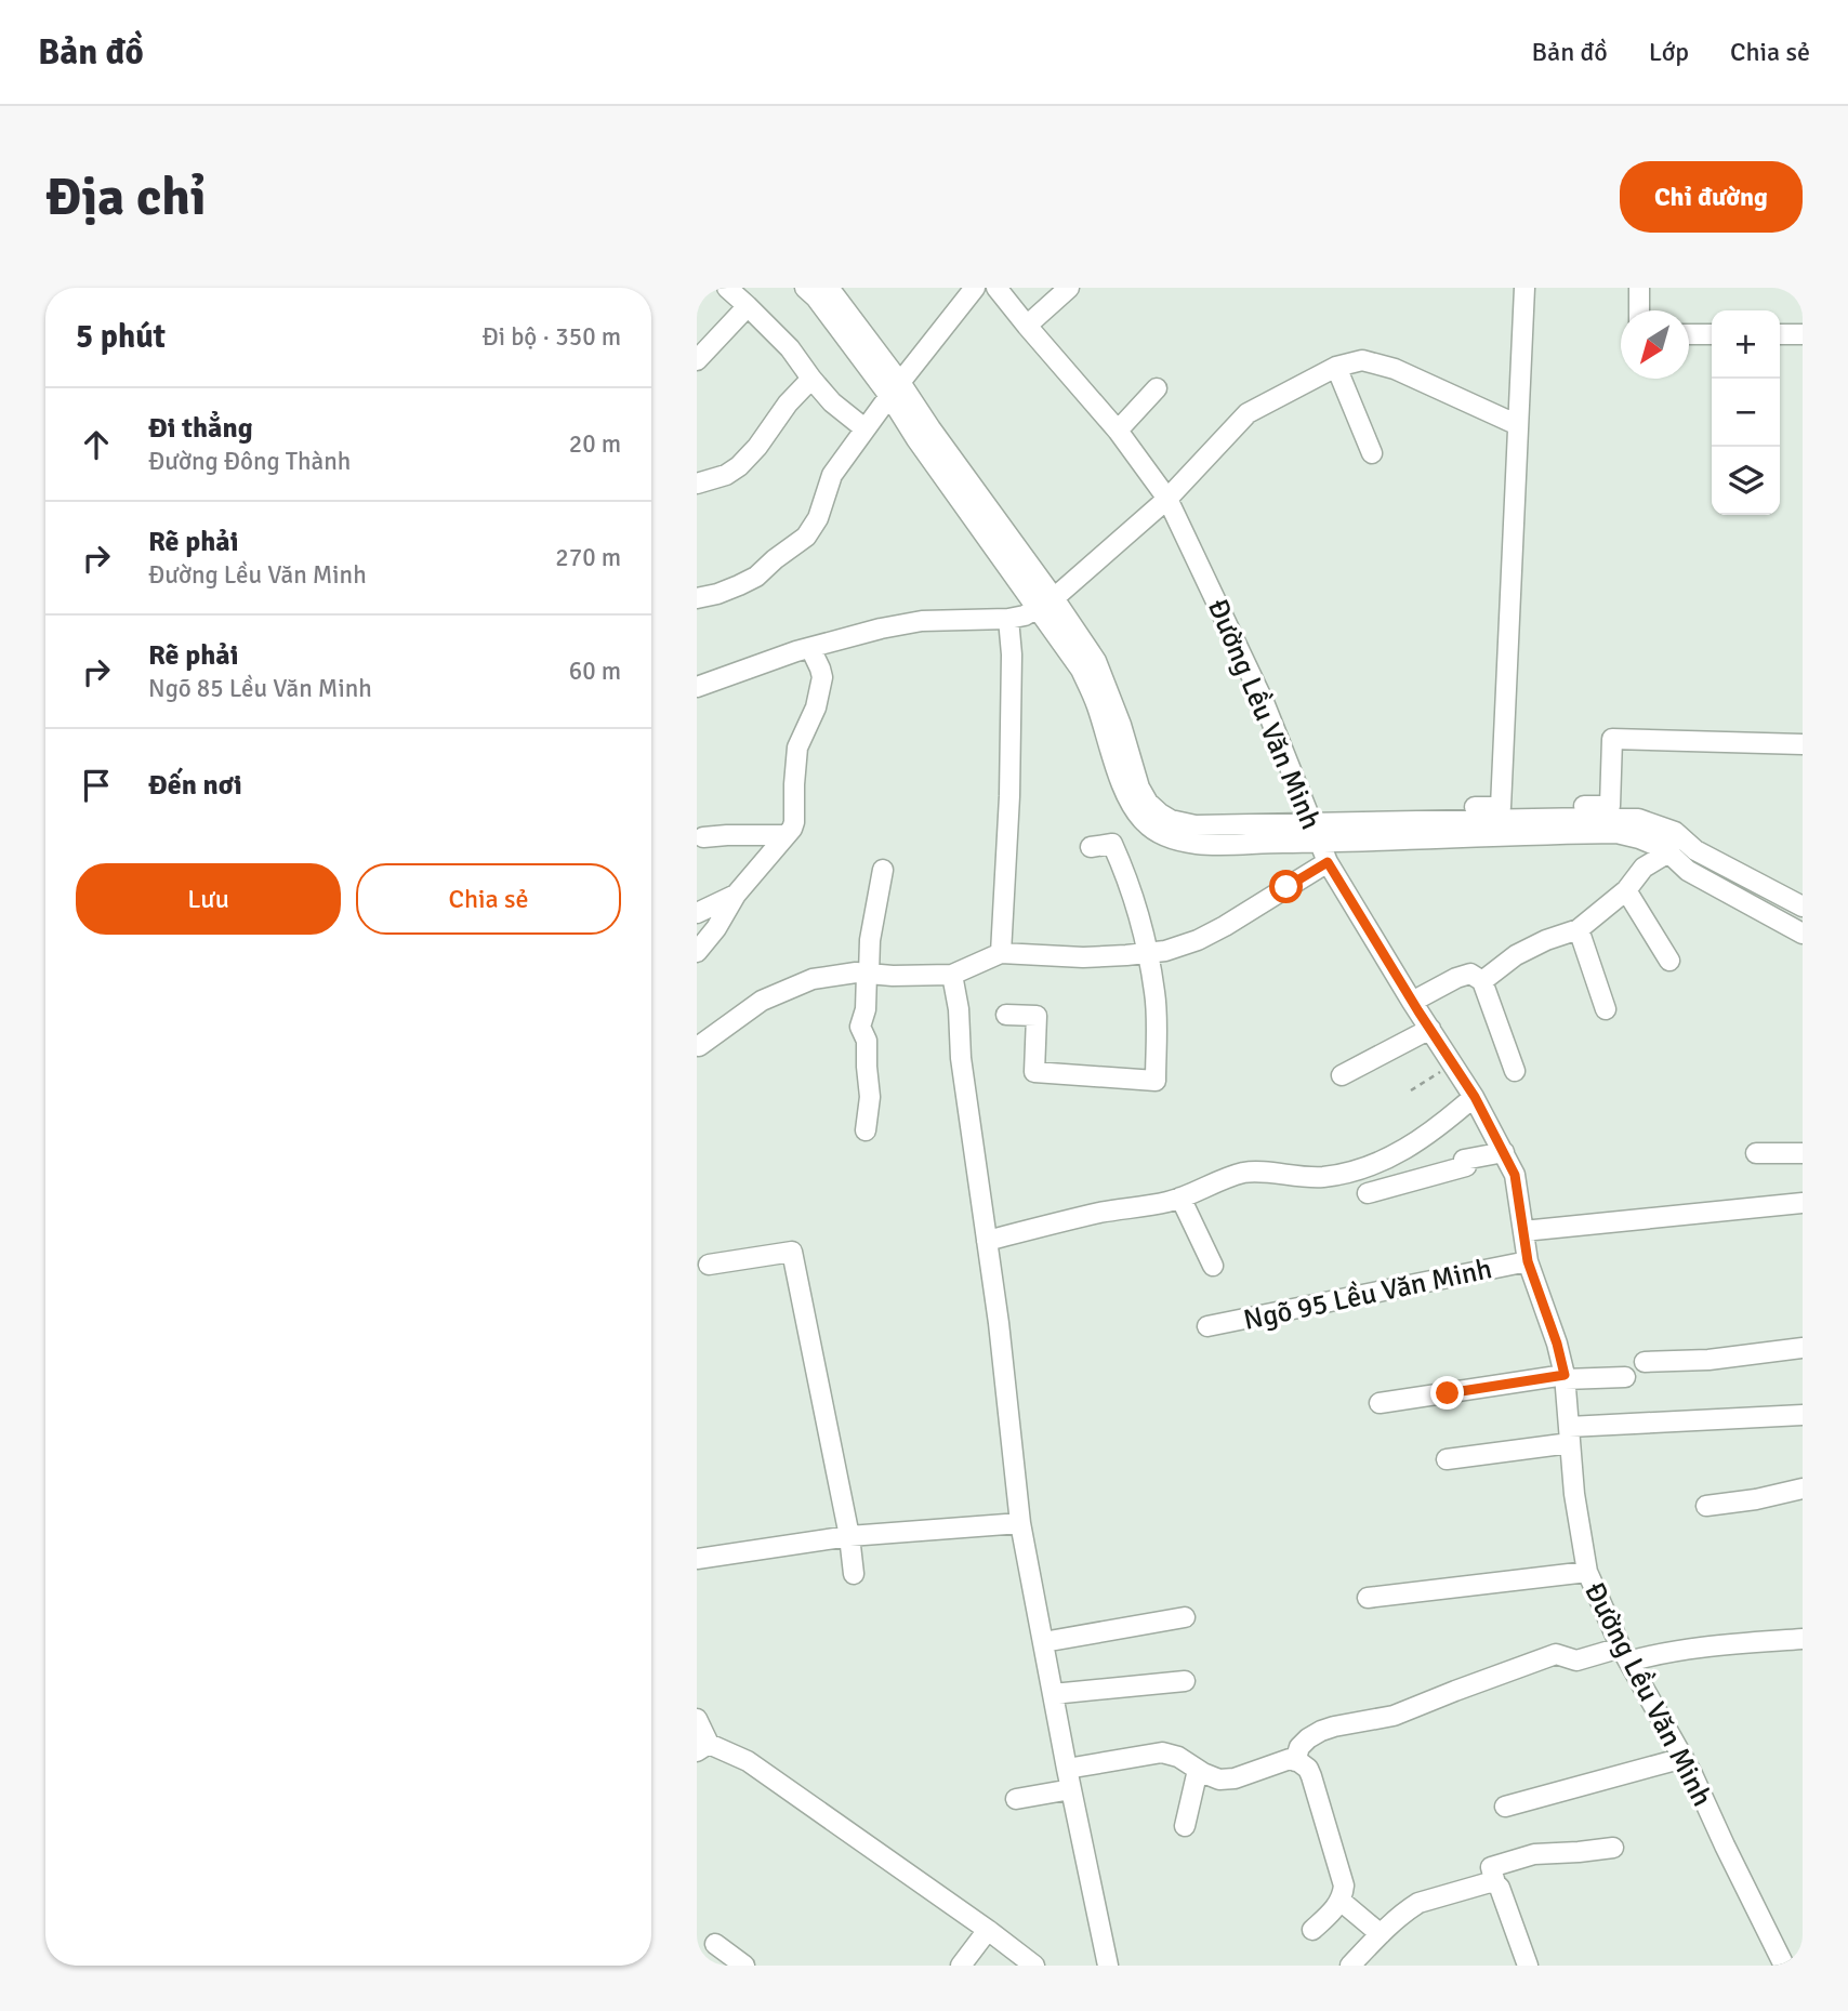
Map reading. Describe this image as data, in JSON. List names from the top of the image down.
{
  "streets": {
    "street": ["Đường Lều Văn Minh", "Ngõ 95 Lều Văn Minh"]
  },
  "crossings": [
    ["Đường Lều Văn Minh", "Ngõ 95 Lều Văn Minh"]
  ],
  "north": "bottom left",
  "page": {
    "header": "Bản đồ",
    "nav": ["Bản đồ", "Lớp", "Chia sẻ"],
    "buttons": [
      "Chỉ đường",
      ["Lưu", "Chia sẻ"]
    ],
    "title": "Địa chỉ",
    "heading": ["5 phút", "Đi bộ · 350 m"],
    "map_buttons": ["+", "−"],
    "list": [
      ["Đi thẳng", "Đường Đông Thành", "20 m"],
      ["Rẽ phải", "Đường Lều Văn Minh", "270 m"],
      ["Rẽ phải", "Ngõ 85 Lều Văn Minh", "60 m"],
      "Đến nơi"
    ]
  }
}
